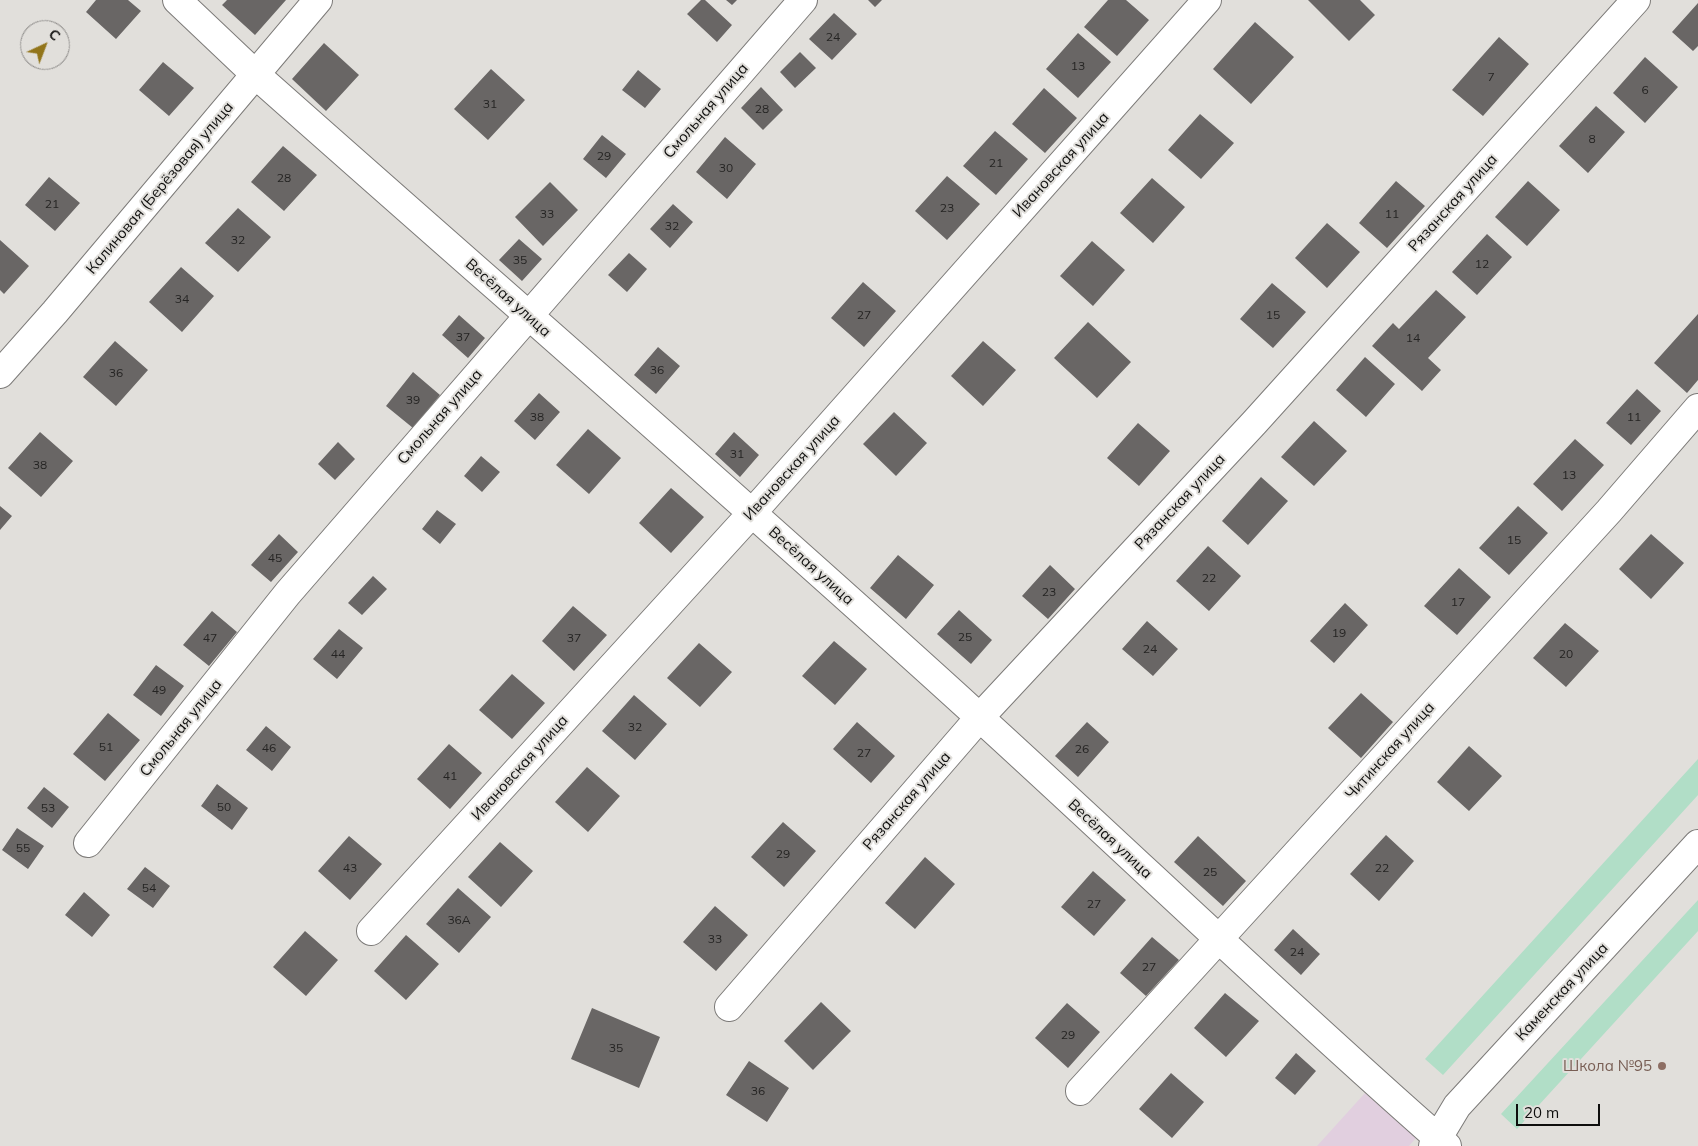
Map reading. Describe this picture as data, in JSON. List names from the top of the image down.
{
  "streets": {
    "street": [
      "Смольная улица",
      "Ивановская улица",
      "Калиновая (Берёзовая) улица",
      "Рязанская улица",
      "Весёлая улица",
      "Читинская улица",
      "Каменская улица"
    ]
  },
  "crossings": [
    ["Смольная улица", "Весёлая улица"],
    ["Ивановская улица", "Весёлая улица"],
    ["Калиновая (Берёзовая) улица", "Весёлая улица"],
    ["Рязанская улица", "Весёлая улица"],
    ["Весёлая улица", "Читинская улица"],
    ["Весёлая улица", "Каменская улица"]
  ],
  "places": ["Школа №95"],
  "house_numbers": [
    "24",
    "13",
    "7",
    "6",
    "31",
    "28",
    "8",
    "29",
    "21",
    "30",
    "28",
    "21",
    "23",
    "33",
    "11",
    "32",
    "32",
    "35",
    "12",
    "34",
    "27",
    "15",
    "37",
    "14",
    "36",
    "36",
    "39",
    "38",
    "11",
    "31",
    "38",
    "13",
    "15",
    "45",
    "22",
    "23",
    "17",
    "19",
    "25",
    "47",
    "37",
    "24",
    "44",
    "20",
    "49",
    "32",
    "51",
    "46",
    "26",
    "27",
    "41",
    "50",
    "53",
    "55",
    "29",
    "43",
    "22",
    "25",
    "54",
    "27",
    "36А",
    "33",
    "24",
    "27",
    "29",
    "35",
    "36"
  ],
  "scale_bar": "20 m",
  "north": "top right"
}
